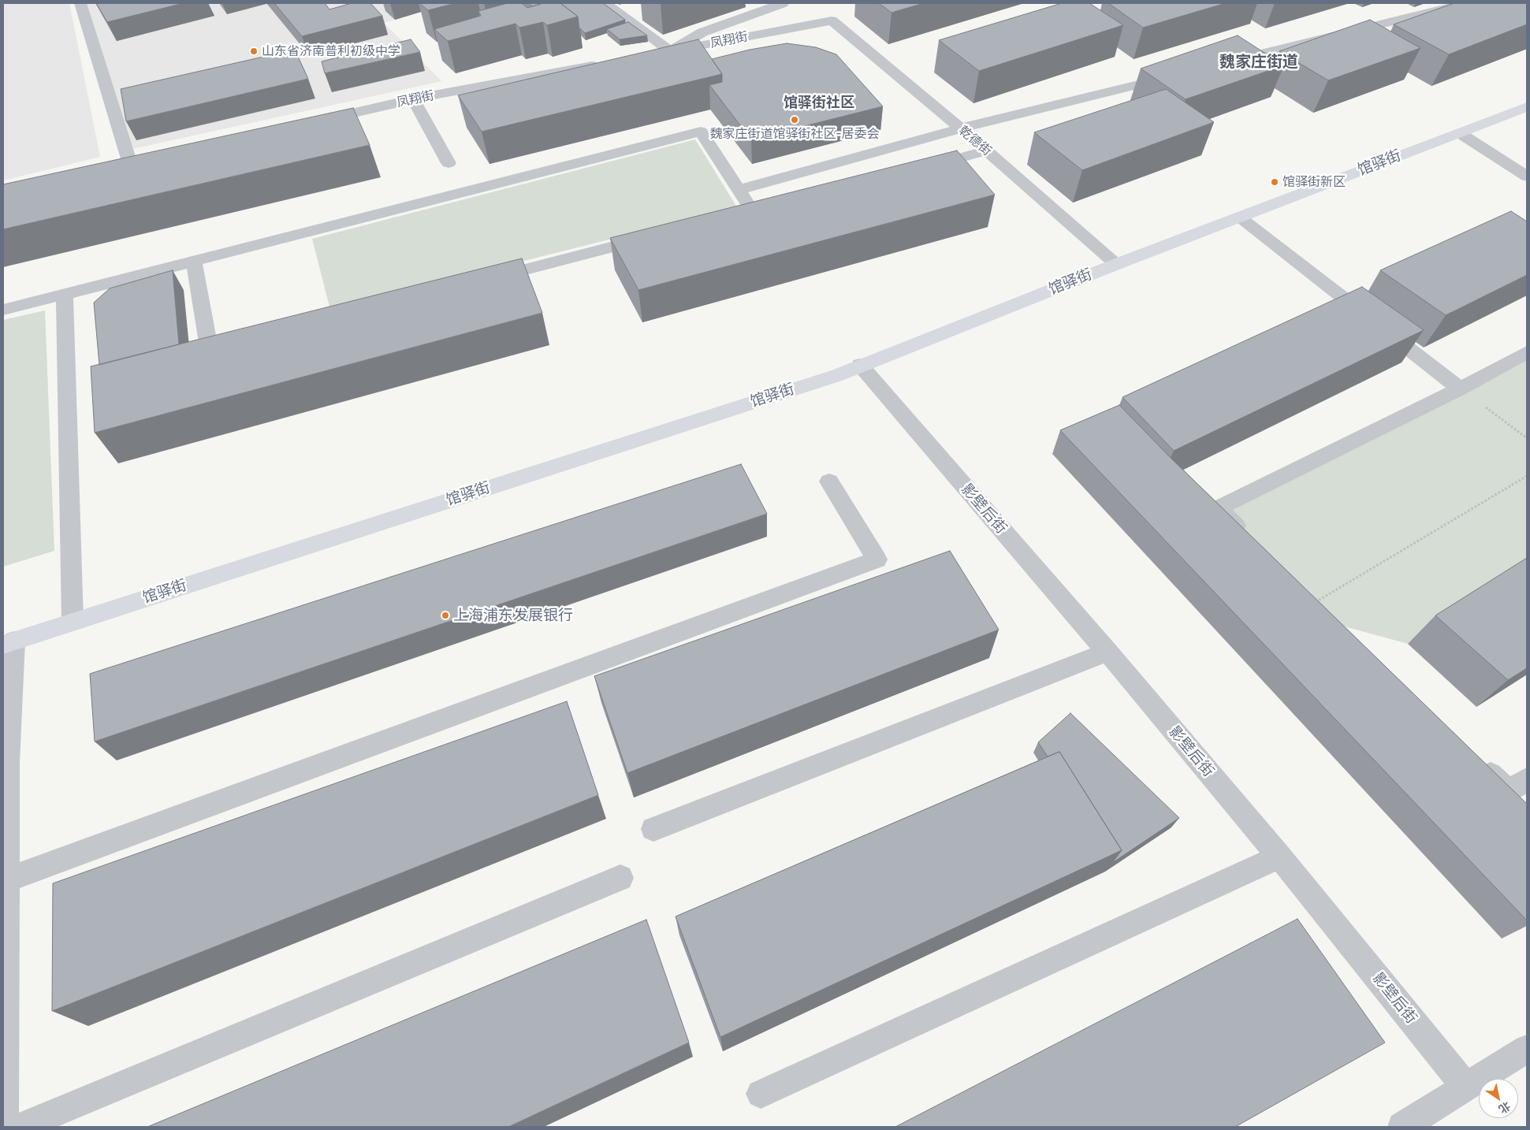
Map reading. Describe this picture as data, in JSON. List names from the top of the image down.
{
  "streets": {
    "main road": ["馆驿街"],
    "street": ["凤翔街", "乾德街", "影壁后街"]
  },
  "crossings": [
    ["凤翔街", "乾德街"],
    ["乾德街", "馆驿街"],
    ["馆驿街", "影壁后街"]
  ],
  "districts": ["魏家庄街道", "馆驿街社区"],
  "places": [
    "山东省济南普利初级中学",
    "魏家庄街道馆驿街社区-居委会",
    "馆驿街新区",
    "上海浦东发展银行"
  ],
  "north": "bottom right"
}
